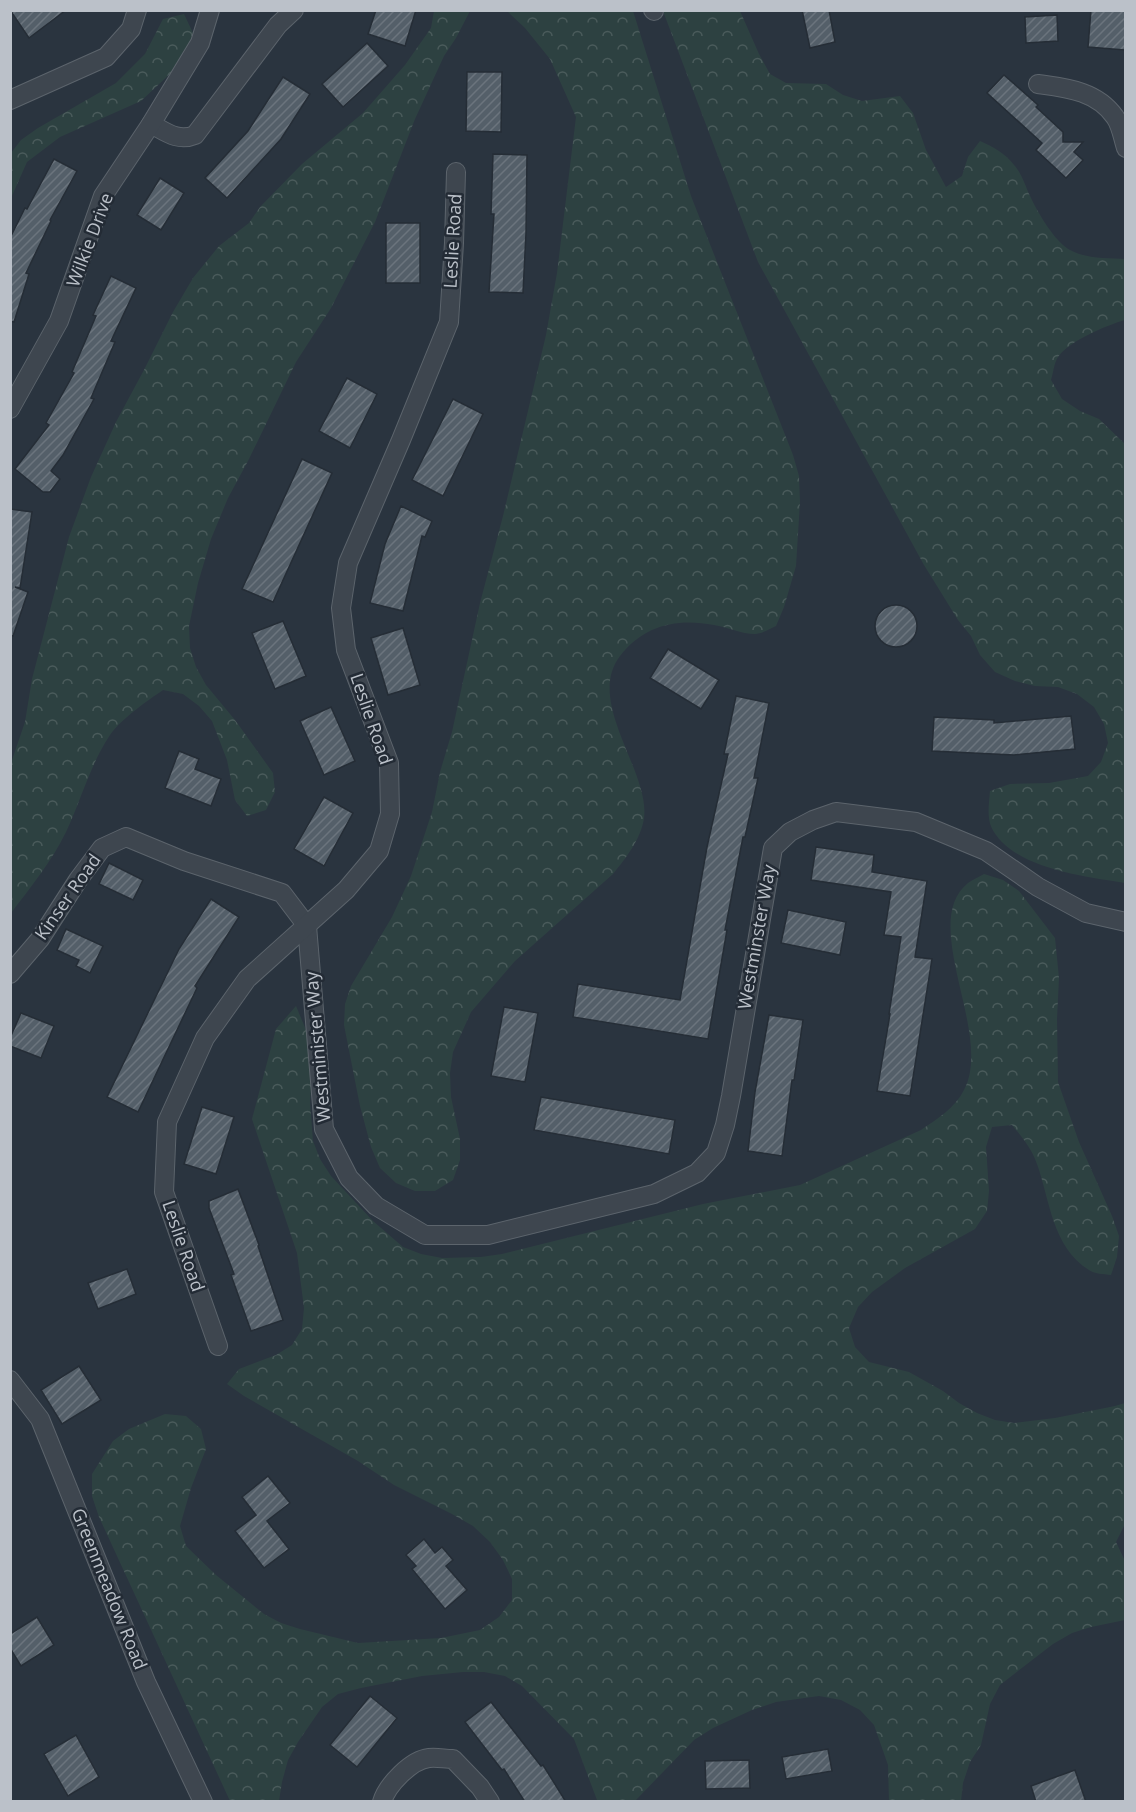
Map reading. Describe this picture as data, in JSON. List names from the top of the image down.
{
  "streets": {
    "street": [
      "Wilkie Drive",
      "Leslie Road",
      "Kinser Road",
      "Westminster Way",
      "Westminister Way",
      "Greenmeadow Road"
    ]
  },
  "crossings": [
    ["Leslie Road", "Kinser Road"],
    ["Leslie Road", "Westminister Way"],
    ["Kinser Road", "Westminister Way"],
    ["Westminster Way", "Westminister Way"]
  ]
}
